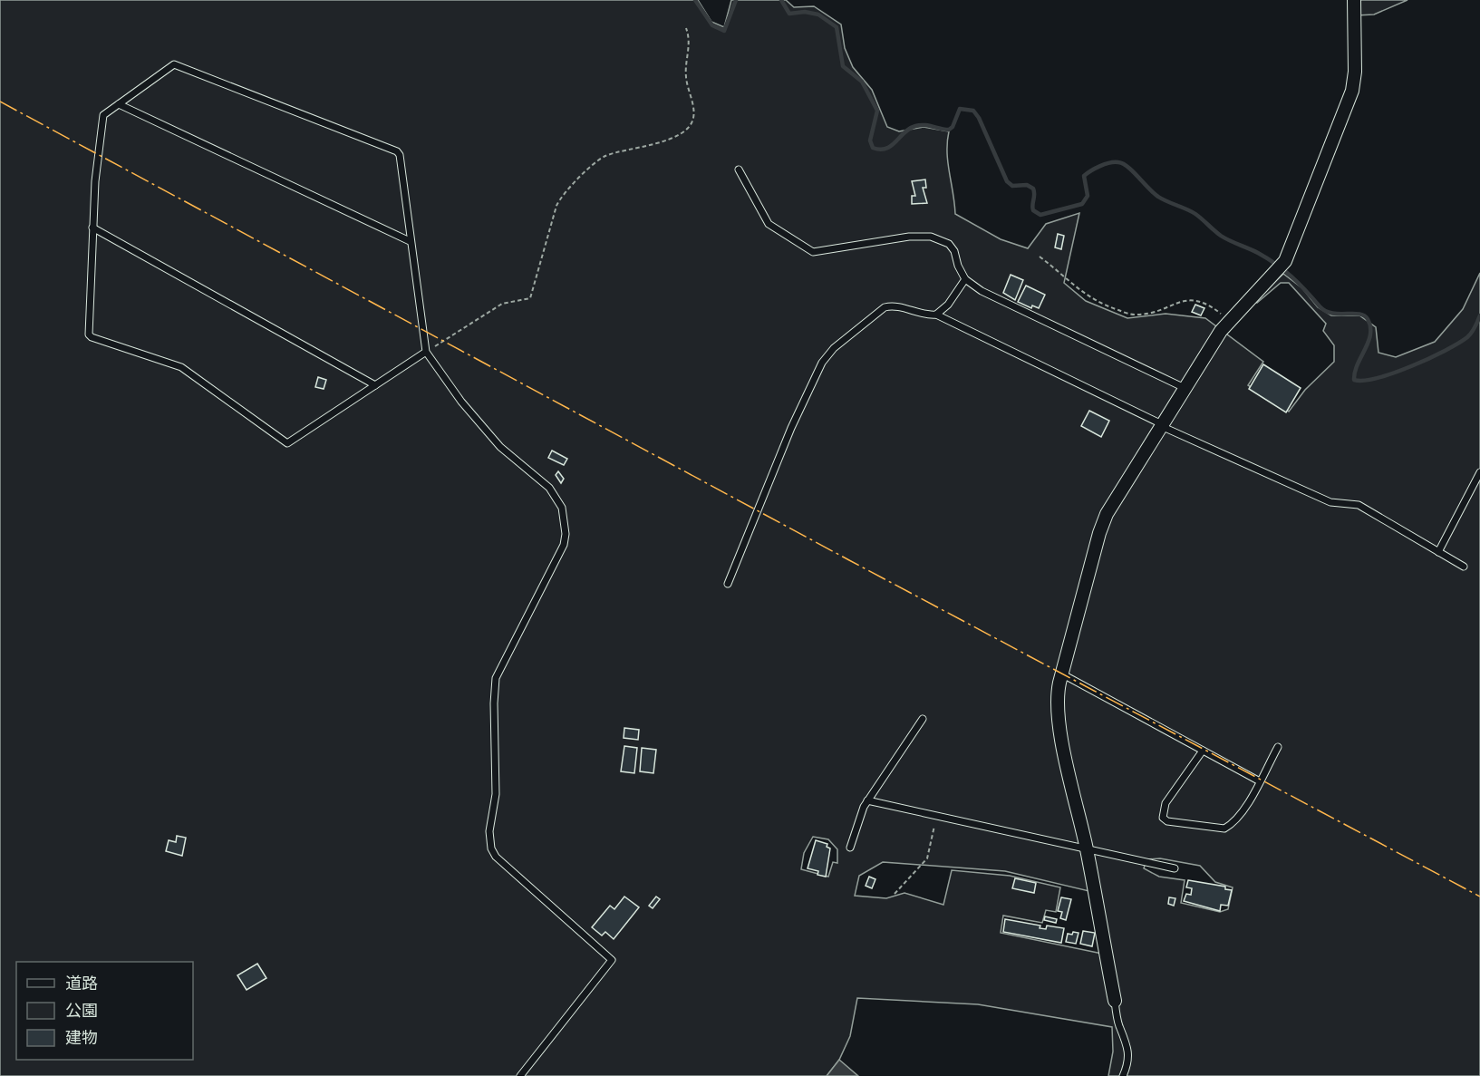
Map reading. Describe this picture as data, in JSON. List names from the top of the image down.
{
  "legend": ["道路", "公園", "建物"]
}
